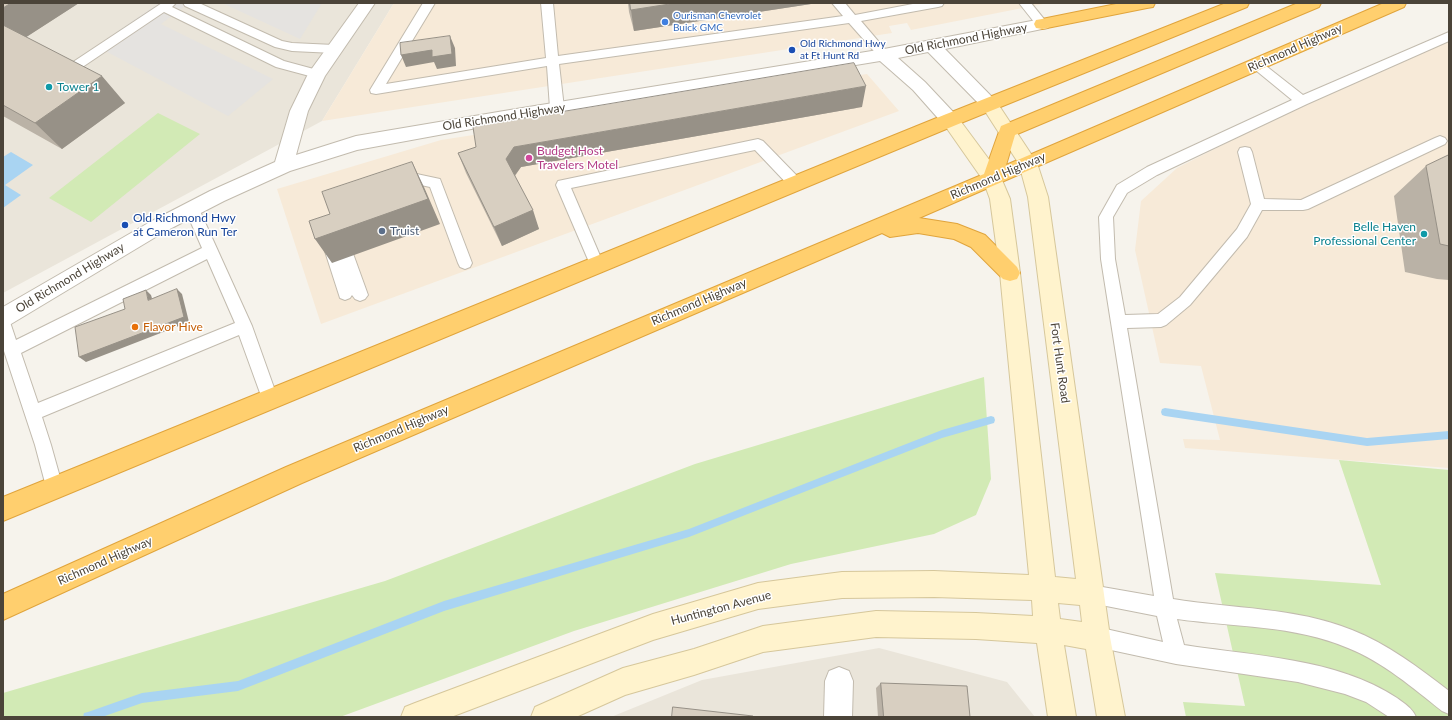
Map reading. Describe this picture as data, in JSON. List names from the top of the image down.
{
  "streets": {
    "highway": ["Richmond Highway"],
    "main road": ["Fort Hunt Road", "Huntington Avenue"],
    "street": ["Old Richmond Highway"]
  },
  "crossings": [
    ["Old Richmond Highway", "Fort Hunt Road"],
    ["Richmond Highway", "Fort Hunt Road"],
    ["Fort Hunt Road", "Huntington Avenue"]
  ],
  "places": [
    "Ourisman Chevrolet Buick GMC",
    "Old Richmond Hwy at Ft Hunt Rd",
    "Tower 1",
    "Budget Host Travelers Motel",
    "Old Richmond Hwy at Cameron Run Ter",
    "Truist",
    "Belle Haven Professional Center",
    "Flavor Hive"
  ]
}
